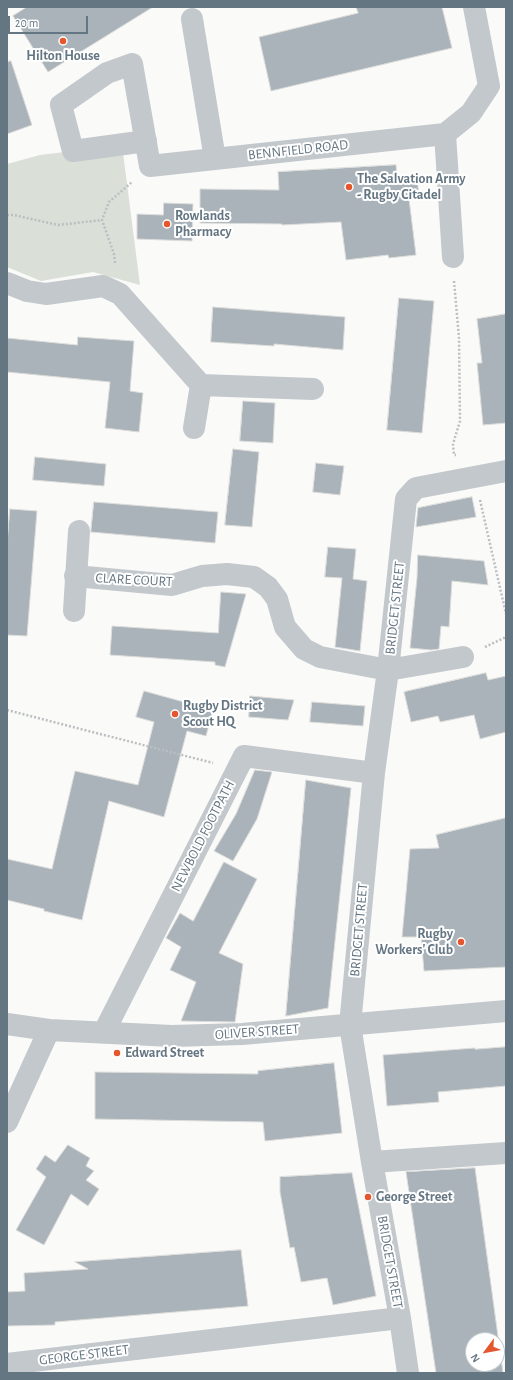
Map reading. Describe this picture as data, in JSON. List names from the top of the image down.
{
  "streets": {
    "street": [
      "BENNFIELD ROAD",
      "CLARE COURT",
      "BRIDGET STREET",
      "NEWBOLD FOOTPATH",
      "OLIVER STREET",
      "GEORGE STREET"
    ]
  },
  "crossings": [
    ["CLARE COURT", "BRIDGET STREET"],
    ["BRIDGET STREET", "OLIVER STREET"],
    ["BRIDGET STREET", "GEORGE STREET"],
    ["NEWBOLD FOOTPATH", "OLIVER STREET"]
  ],
  "places": [
    "Hilton House",
    "The Salvation Army - Rugby Citadel",
    "Rowlands Pharmacy",
    "Rugby District Scout HQ",
    "Rugby Workers' Club",
    "Edward Street",
    "George Street"
  ],
  "scale_bar": "20 m",
  "north": "bottom left"
}
